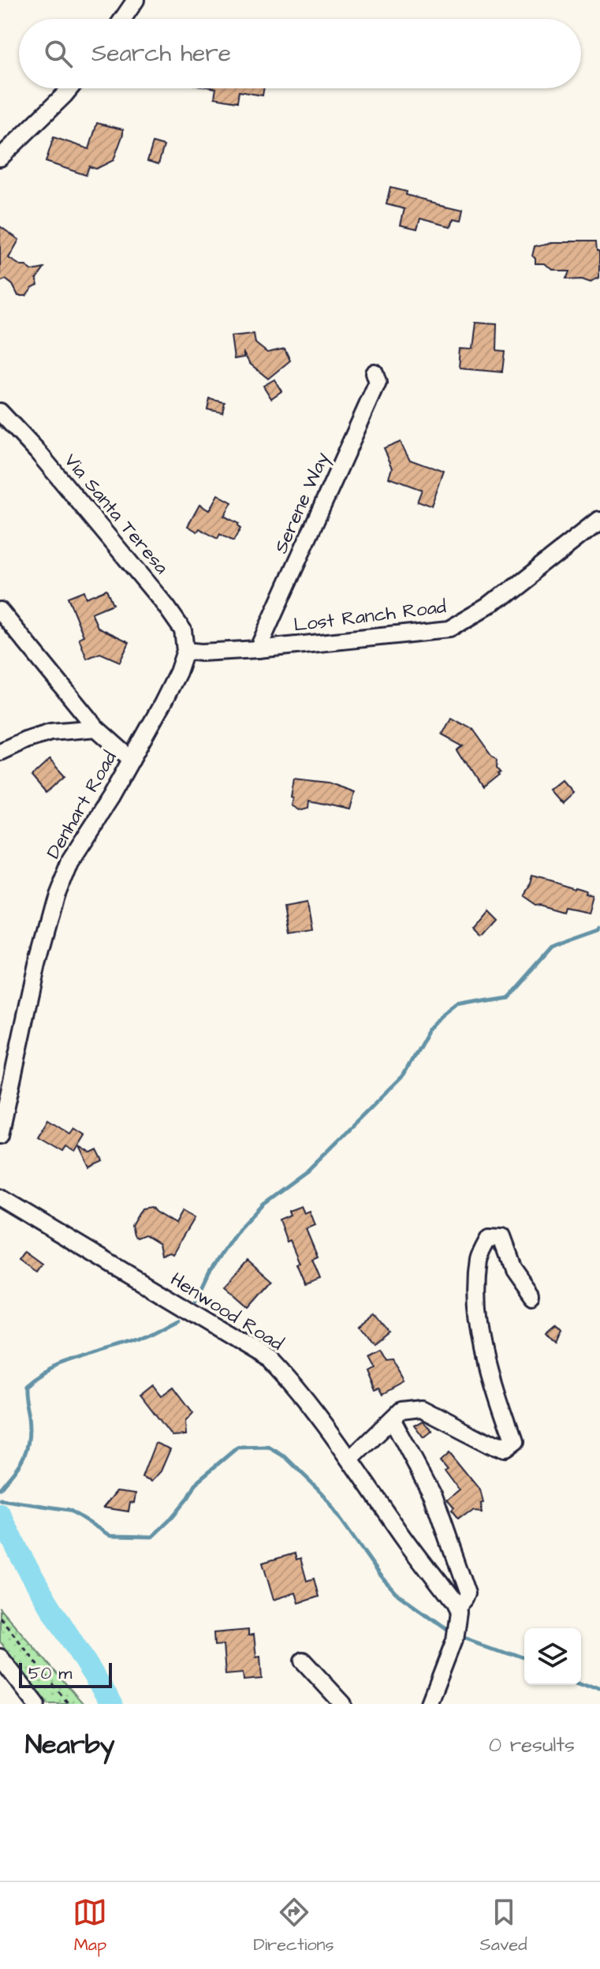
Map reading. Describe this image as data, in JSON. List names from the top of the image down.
{
  "streets": {
    "street": [
      "Serene Way",
      "Via Santa Teresa",
      "Lost Ranch Road",
      "Denhart Road",
      "Henwood Road"
    ]
  },
  "crossings": [
    ["Serene Way", "Lost Ranch Road"],
    ["Via Santa Teresa", "Lost Ranch Road"],
    ["Via Santa Teresa", "Denhart Road"],
    ["Lost Ranch Road", "Denhart Road"]
  ],
  "scale_bar": "50 m",
  "page": {
    "search": "Search here",
    "scale": "50 m",
    "heading": ["Nearby", "0 results"],
    "nav": ["Map", "Directions", "Saved"]
  }
}
